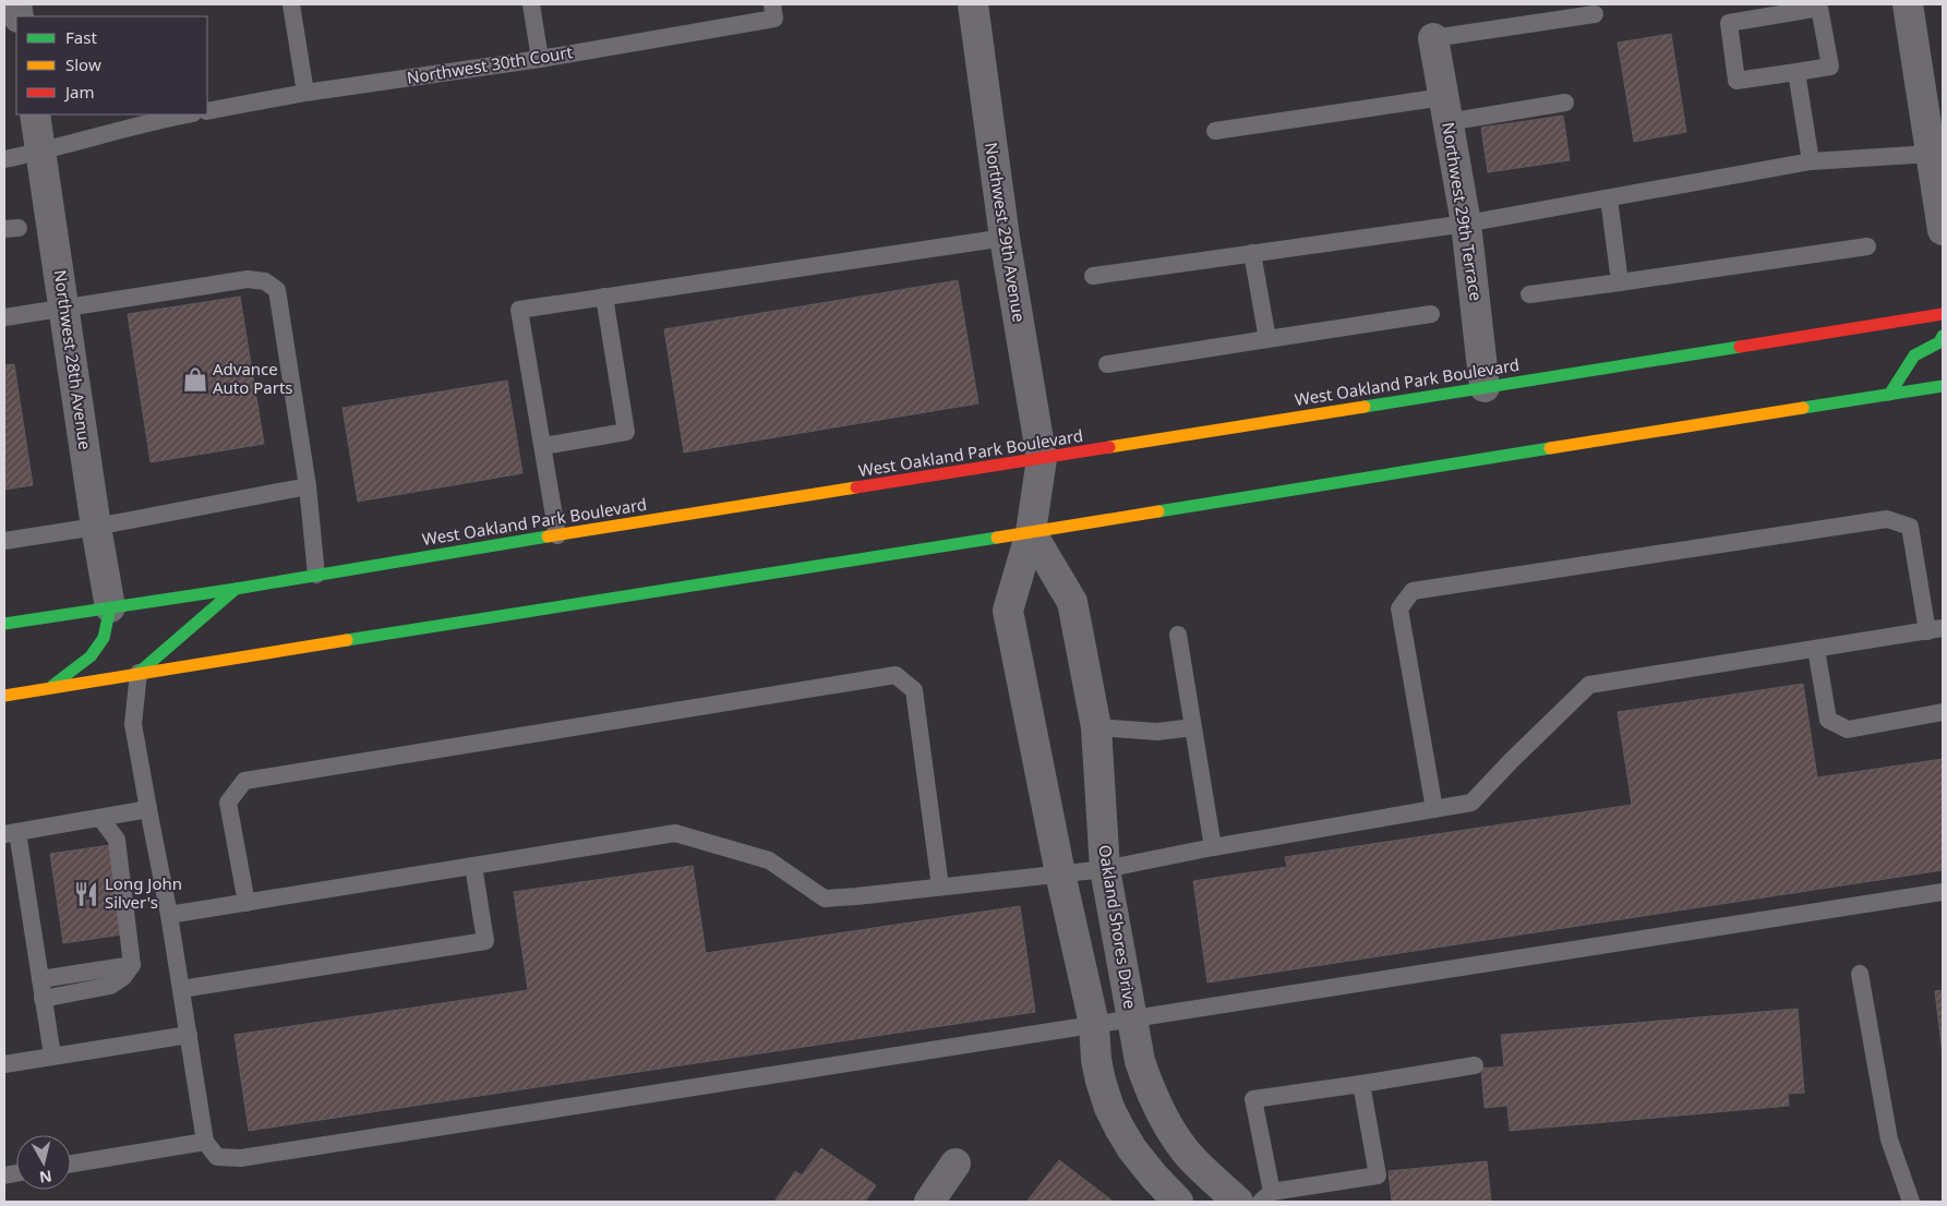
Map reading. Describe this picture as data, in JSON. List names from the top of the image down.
{
  "streets": {
    "main road": ["West Oakland Park Boulevard"],
    "street": [
      "Northwest 29th Terrace",
      "Northwest 29th Avenue",
      "Northwest 28th Avenue",
      "Oakland Shores Drive"
    ],
    "lane": ["Northwest 30th Court"]
  },
  "crossings": [
    ["Northwest 29th Terrace", "West Oakland Park Boulevard"],
    ["Northwest 29th Avenue", "West Oakland Park Boulevard"],
    ["Northwest 28th Avenue", "West Oakland Park Boulevard"]
  ],
  "places": {
    "shop": ["Advance Auto Parts"],
    "restaurant": ["Long John Silver's"]
  },
  "legend": ["Fast", "Slow", "Jam"],
  "north": "bottom"
}
